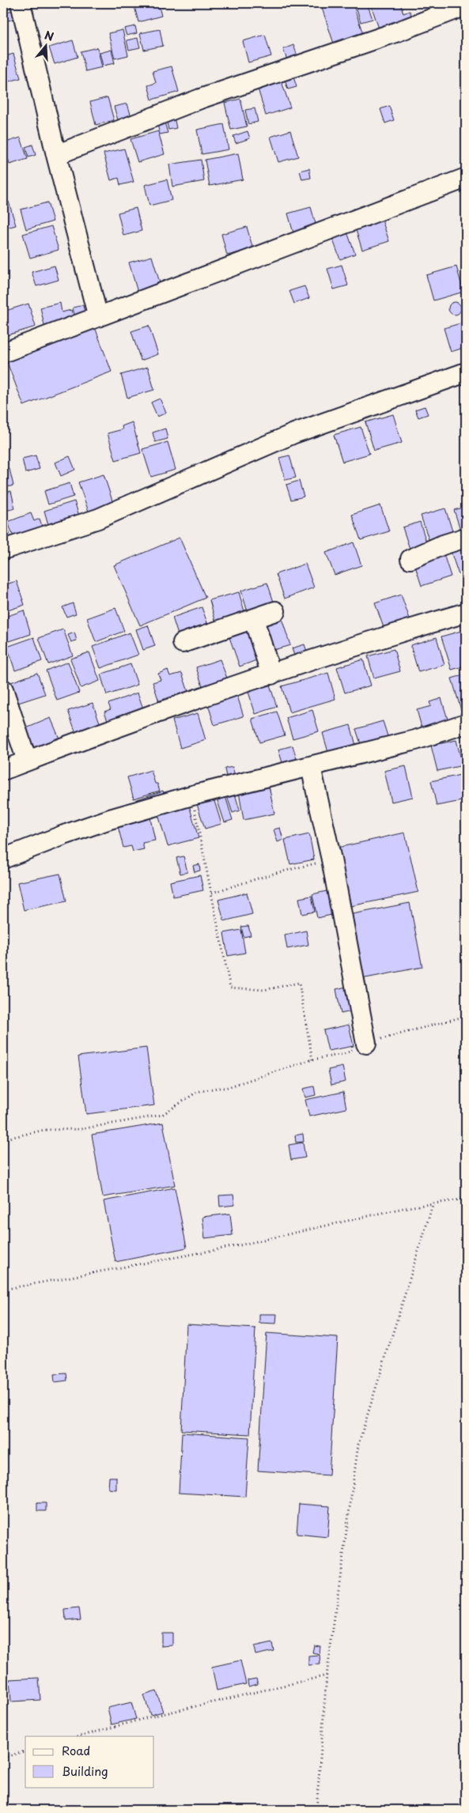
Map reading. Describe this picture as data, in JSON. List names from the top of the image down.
{
  "legend": ["Road", "Building"],
  "north": "top"
}
